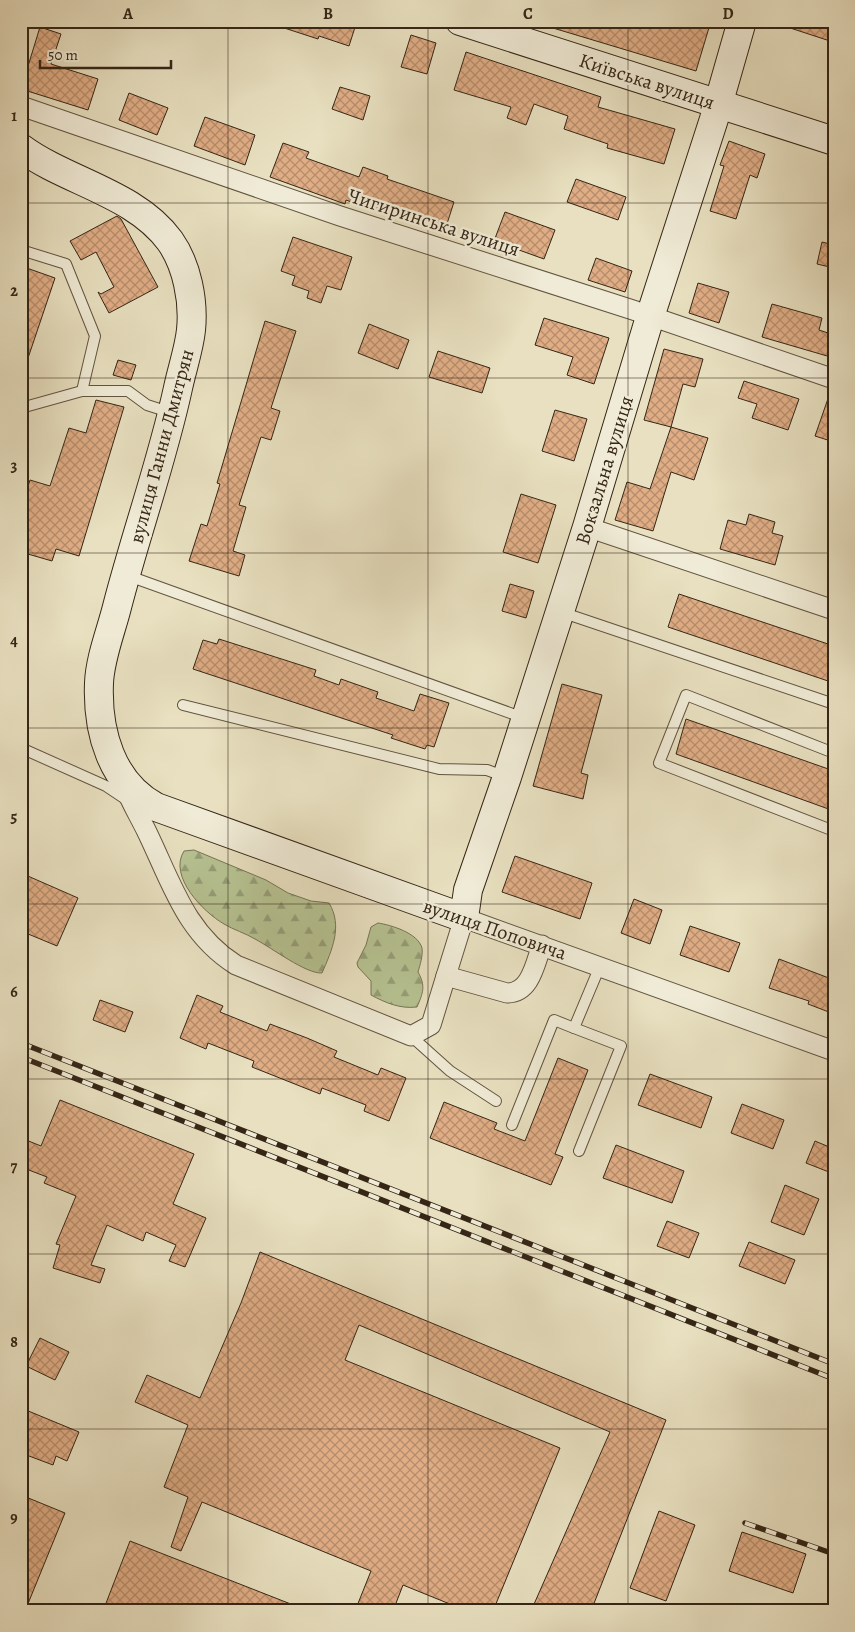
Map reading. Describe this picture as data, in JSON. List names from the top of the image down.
{
  "streets": {
    "street": [
      "Київська вулиця",
      "Чигиринська вулиця",
      "вулиця Ганни Дмитрян",
      "Вокзальна вулиця",
      "вулиця Поповича"
    ]
  },
  "crossings": [
    ["Київська вулиця", "Вокзальна вулиця"],
    ["Чигиринська вулиця", "Вокзальна вулиця"],
    ["вулиця Ганни Дмитрян", "вулиця Поповича"],
    ["Вокзальна вулиця", "вулиця Поповича"]
  ],
  "scale_bar": "50 m",
  "grid": {
    "columns": [
      "A",
      "B",
      "C",
      "D"
    ],
    "rows": [
      "1",
      "2",
      "3",
      "4",
      "5",
      "6",
      "7",
      "8",
      "9"
    ]
  }
}
